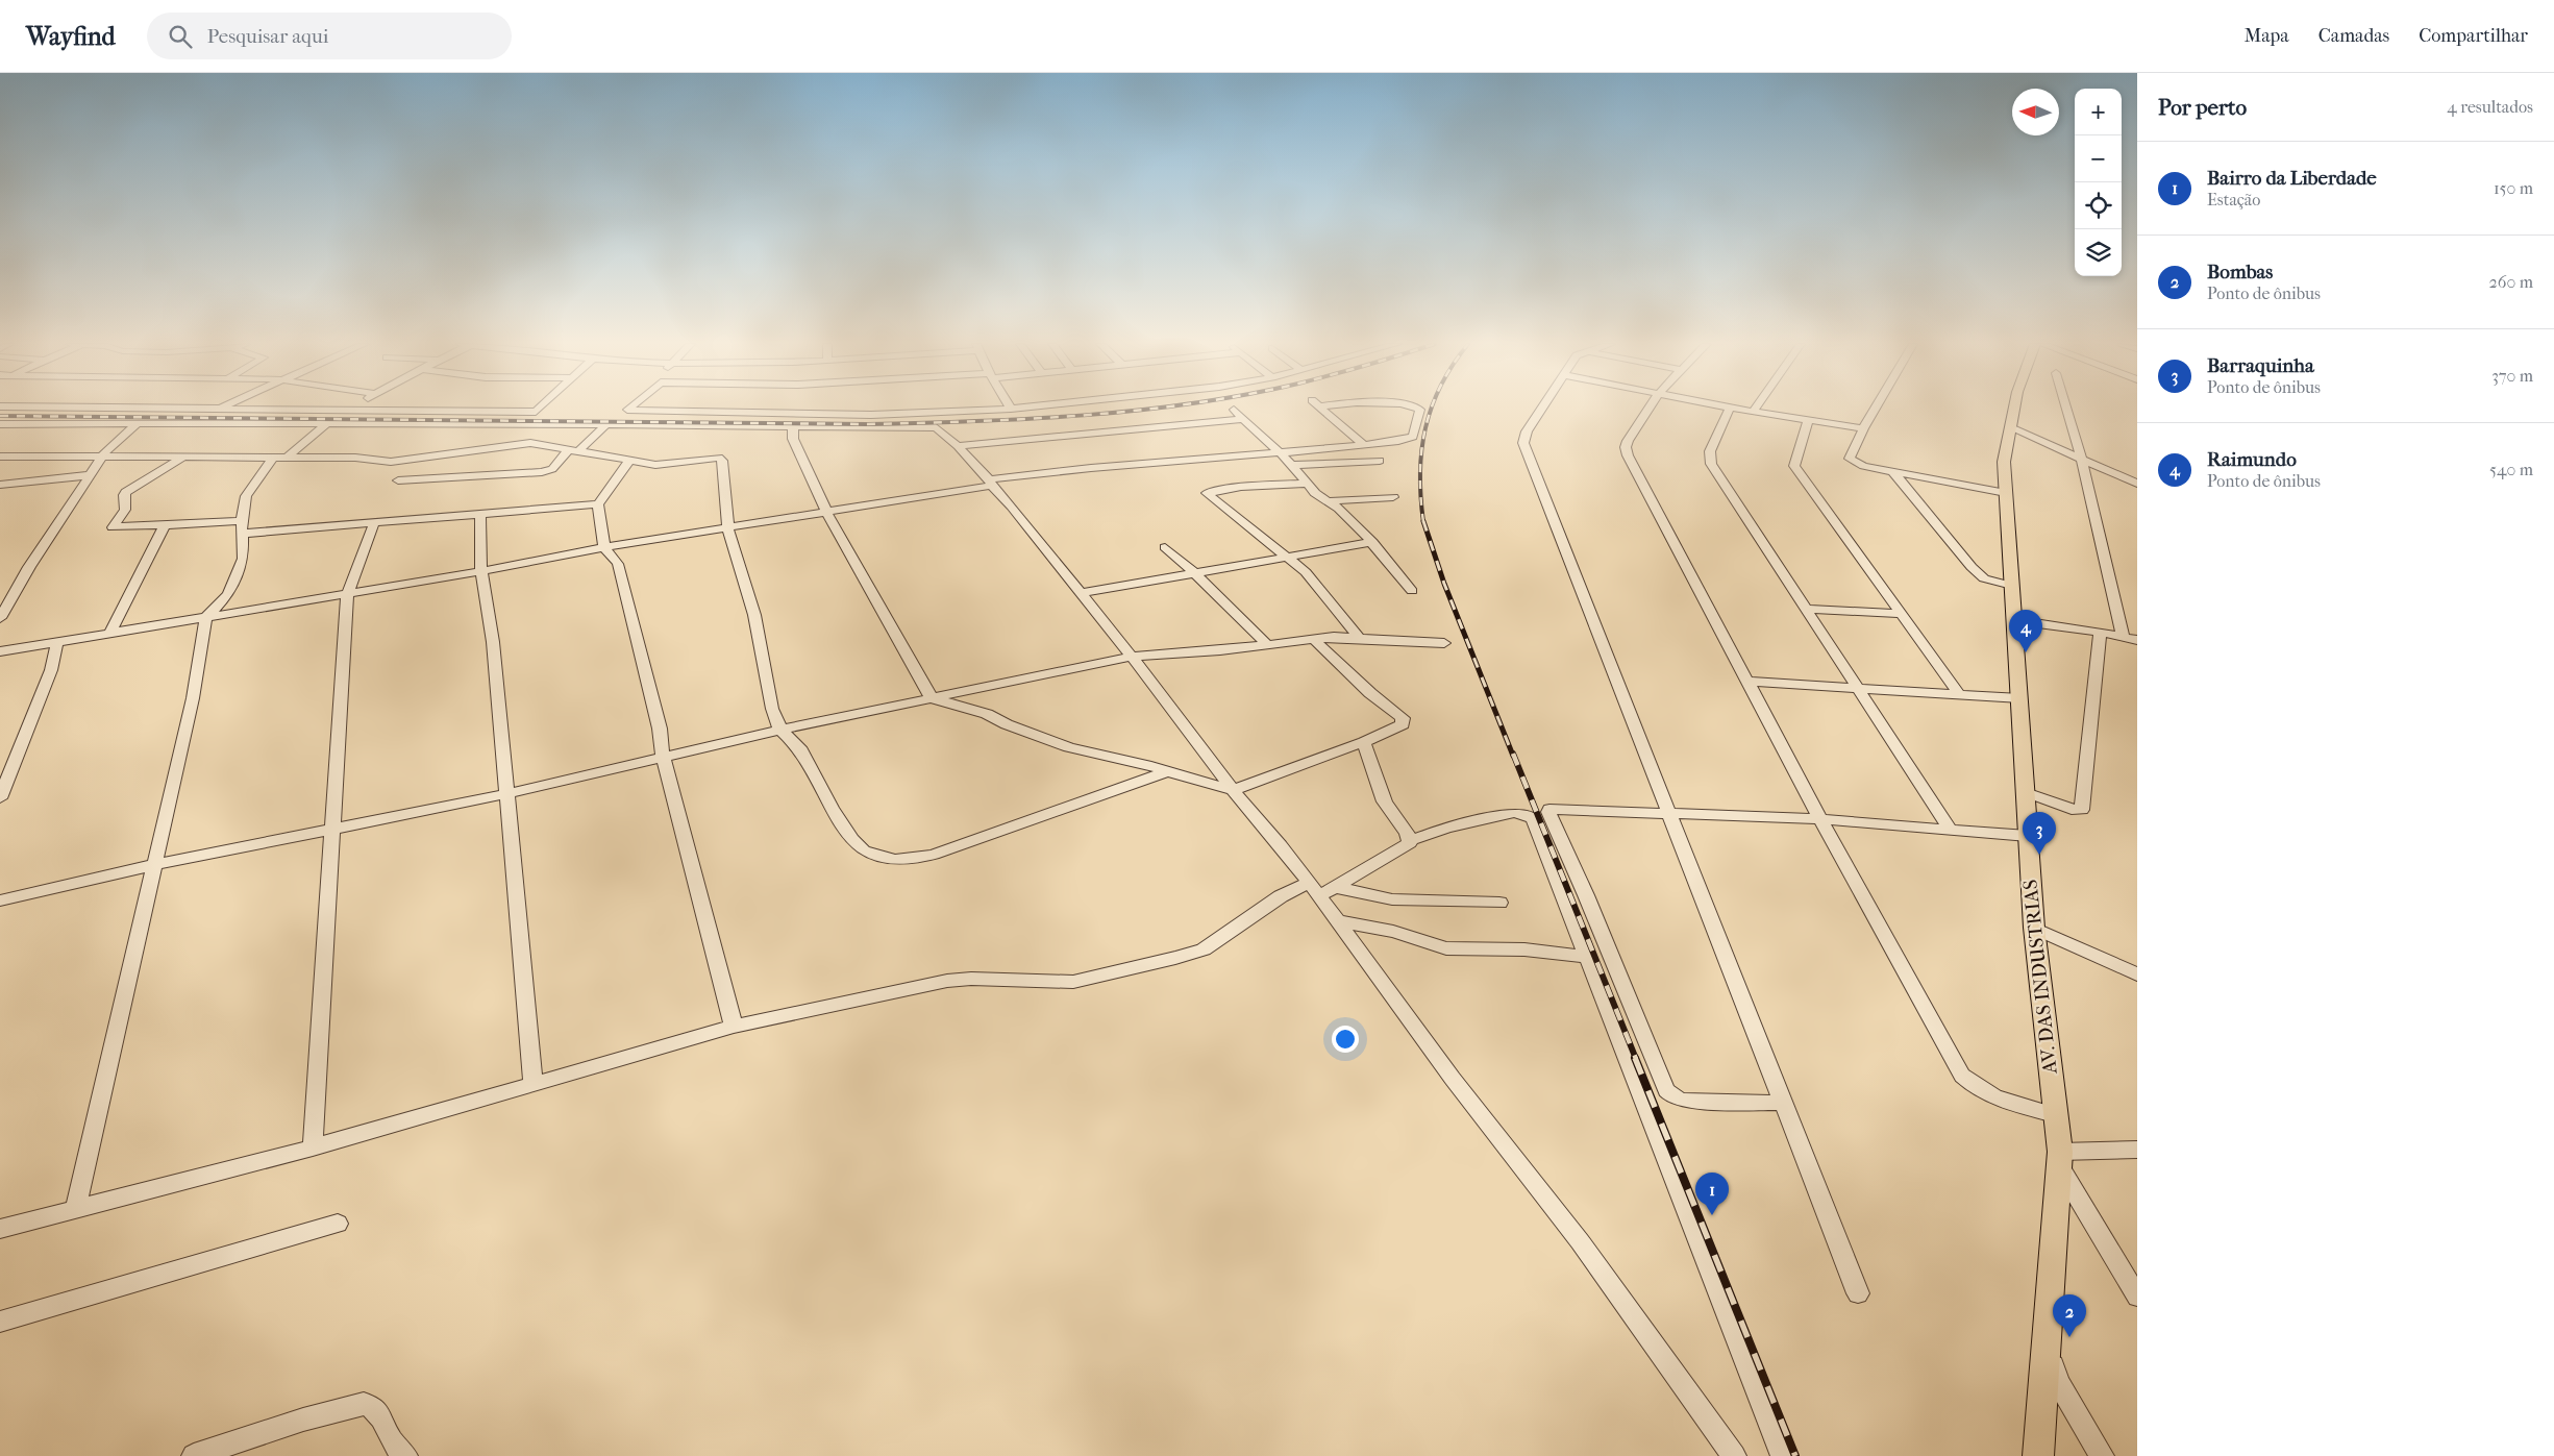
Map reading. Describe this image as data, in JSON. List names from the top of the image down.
{
  "streets": {
    "main road": ["AV. DAS INDUSTRIAS"]
  },
  "north": "left",
  "page": {
    "header": "Wayfind",
    "search": "Pesquisar aqui",
    "nav": ["Mapa", "Camadas", "Compartilhar"],
    "heading": ["Por perto", "4 resultados"],
    "map_buttons": ["+", "−"],
    "list": [
      {
        "mark": "1",
        "name": "Bairro da Liberdade",
        "note": "Estação",
        "value": "150 m"
      },
      {
        "mark": "2",
        "name": "Bombas",
        "note": "Ponto de ônibus",
        "value": "260 m"
      },
      {
        "mark": "3",
        "name": "Barraquinha",
        "note": "Ponto de ônibus",
        "value": "370 m"
      },
      {
        "mark": "4",
        "name": "Raimundo",
        "note": "Ponto de ônibus",
        "value": "540 m"
      }
    ],
    "pins": [
      "4",
      "3",
      "1",
      "2"
    ]
  }
}
